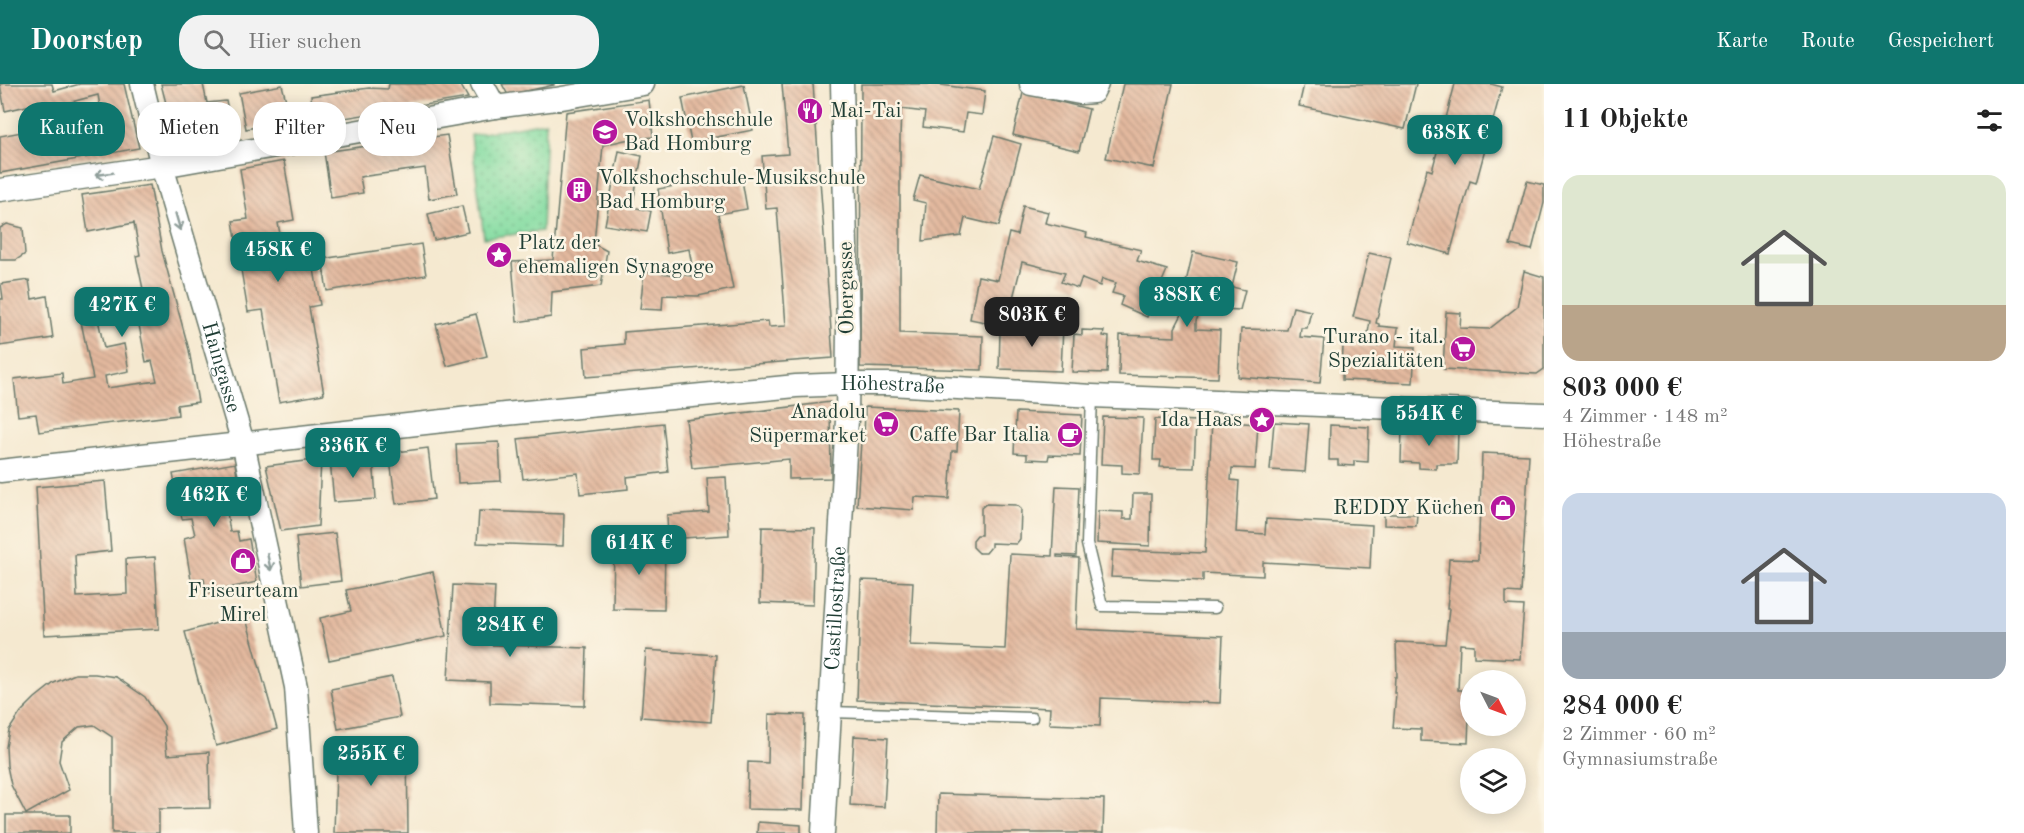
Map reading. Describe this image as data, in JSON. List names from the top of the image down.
{
  "streets": {
    "street": [
      "Obergasse",
      "Haingasse",
      "Höhestraße",
      "Castillostraße"
    ]
  },
  "crossings": [
    ["Obergasse", "Höhestraße"],
    ["Obergasse", "Castillostraße"],
    ["Haingasse", "Höhestraße"],
    ["Höhestraße", "Castillostraße"]
  ],
  "one_way": ["Haingasse"],
  "places": {
    "restaurant": ["Mai-Tai"],
    "school or university": ["Volkshochschule Bad Homburg"],
    "building": ["Volkshochschule-Musikschule Bad Homburg"],
    "place": ["Platz der ehemaligen Synagoge", "Ida Haas"],
    "supermarket": ["Turano - ital. Spezialitäten", "Anadolu Süpermarket"],
    "cafe": ["Caffe Bar Italia"],
    "shop": ["REDDY Küchen", "Friseurteam Mirel"]
  },
  "north": "bottom right",
  "page": {
    "header": "Doorstep",
    "search": "Hier suchen",
    "nav": ["Karte", "Route", "Gespeichert"],
    "heading": "11 Objekte",
    "chip": [
      "Kaufen",
      "Mieten",
      "Filter",
      "Neu"
    ],
    "price": [
      "638K €",
      "458K €",
      "388K €",
      "427K €",
      "803K €",
      "554K €",
      "336K €",
      "462K €",
      "614K €",
      "284K €",
      "255K €"
    ],
    "list": [
      {
        "name": "803 000 €",
        "note": "4 Zimmer · 148 m² · Höhestraße"
      },
      {
        "name": "284 000 €",
        "note": "2 Zimmer · 60 m² · Gymnasiumstraße"
      }
    ]
  }
}
